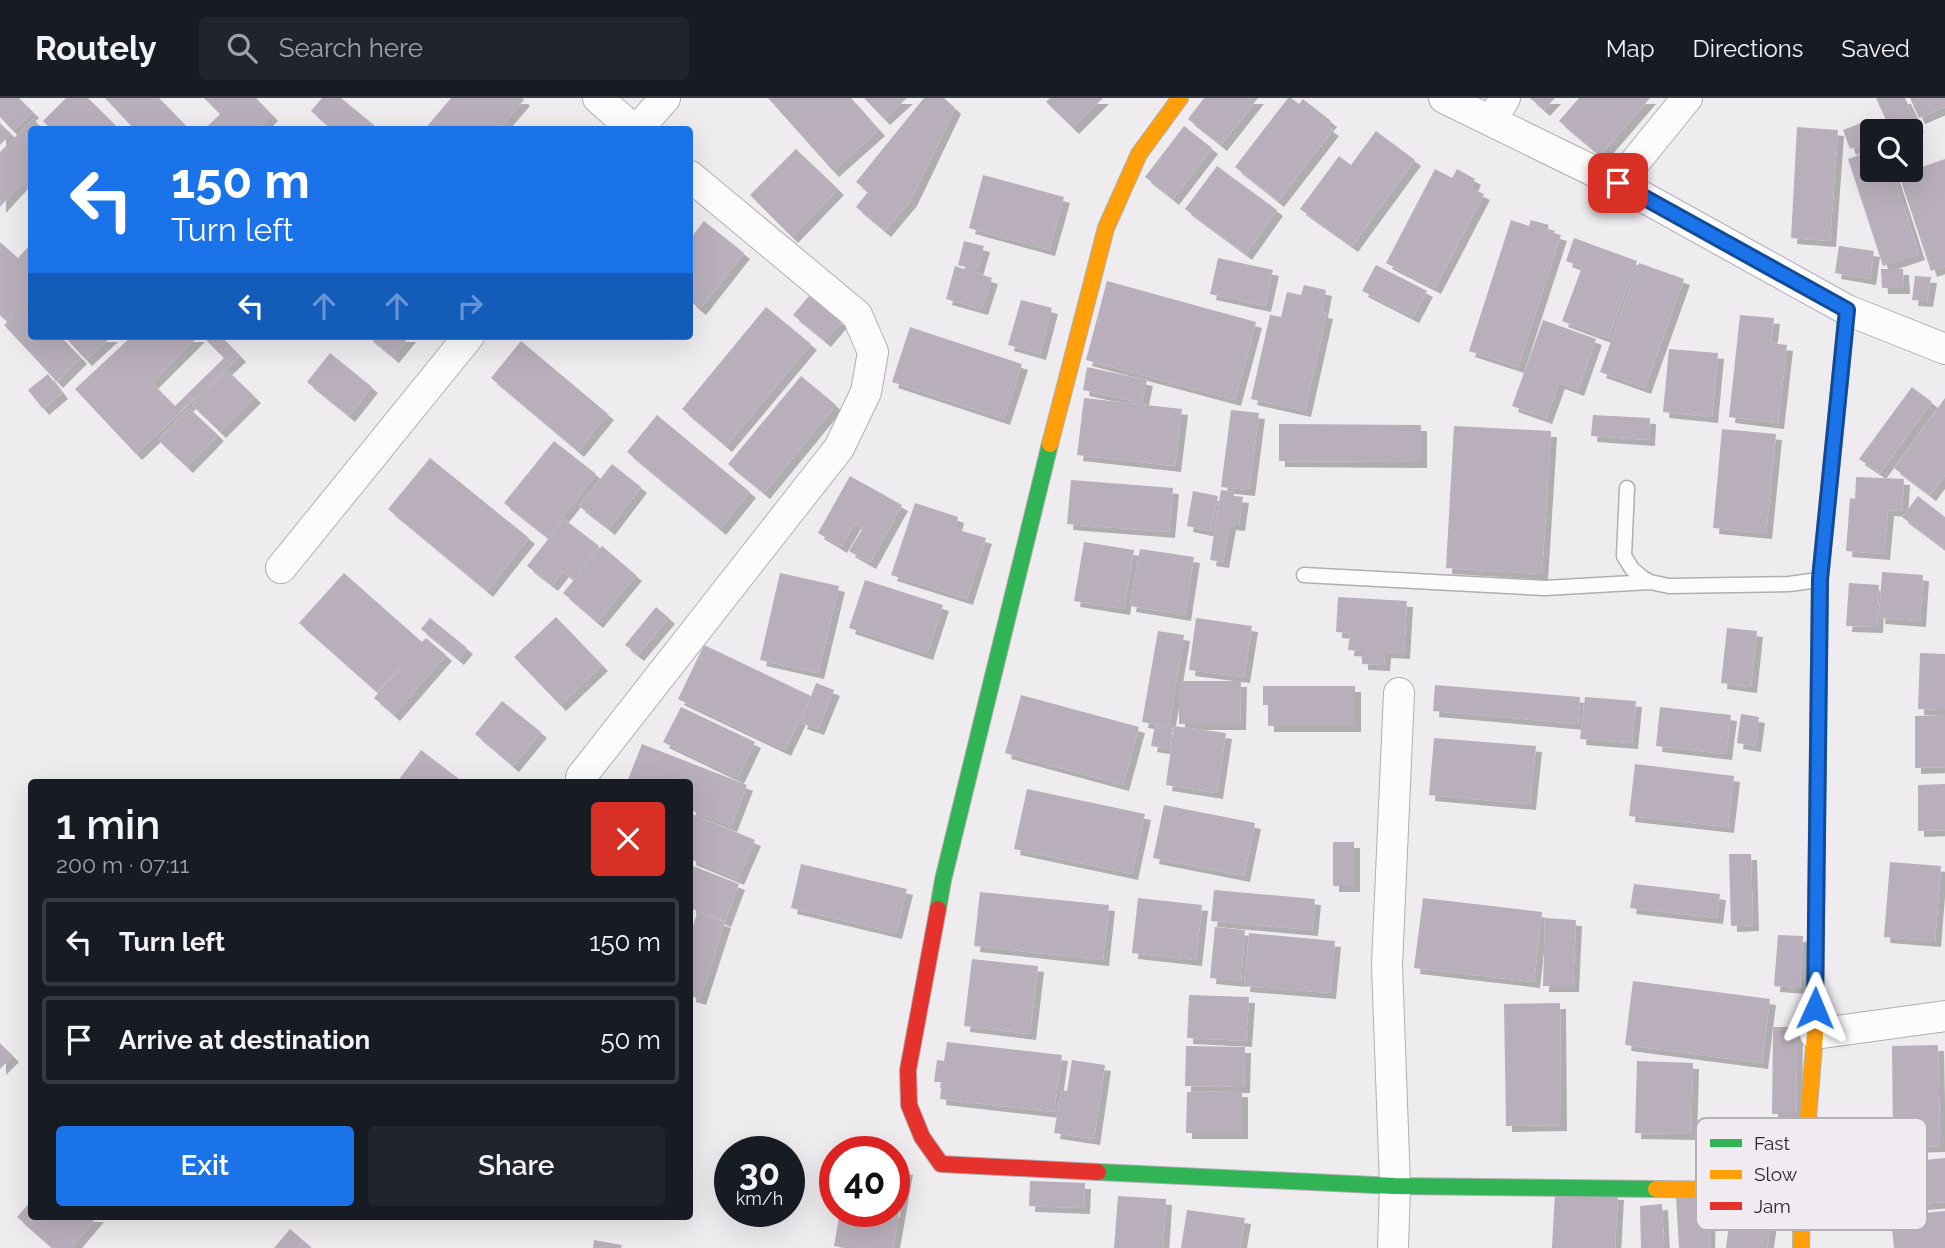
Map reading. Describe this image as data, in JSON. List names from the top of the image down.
{
  "legend": ["Fast", "Slow", "Jam"],
  "page": {
    "header": "Routely",
    "search": "Search here",
    "nav": ["Map", "Directions", "Saved"],
    "turn": ["150 m", "Turn left"],
    "heading": ["1 min", "200 m · 07:11"],
    "list": [
      {
        "name": "Turn left",
        "value": "150 m"
      },
      {
        "name": "Arrive at destination",
        "value": "50 m"
      }
    ],
    "buttons": ["Exit", "Share"],
    "speed": "30 km/h",
    "limit": "40"
  }
}
